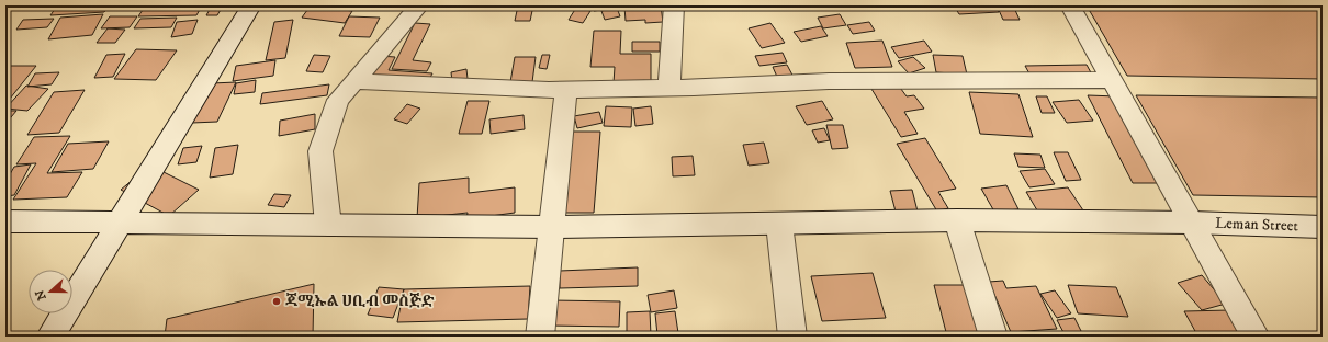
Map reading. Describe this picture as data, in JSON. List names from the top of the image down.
{
  "streets": {
    "street": ["Leman Street"]
  },
  "places": ["ጃሚኡል ሀቢብ መስጅድ"],
  "north": "left"
}
